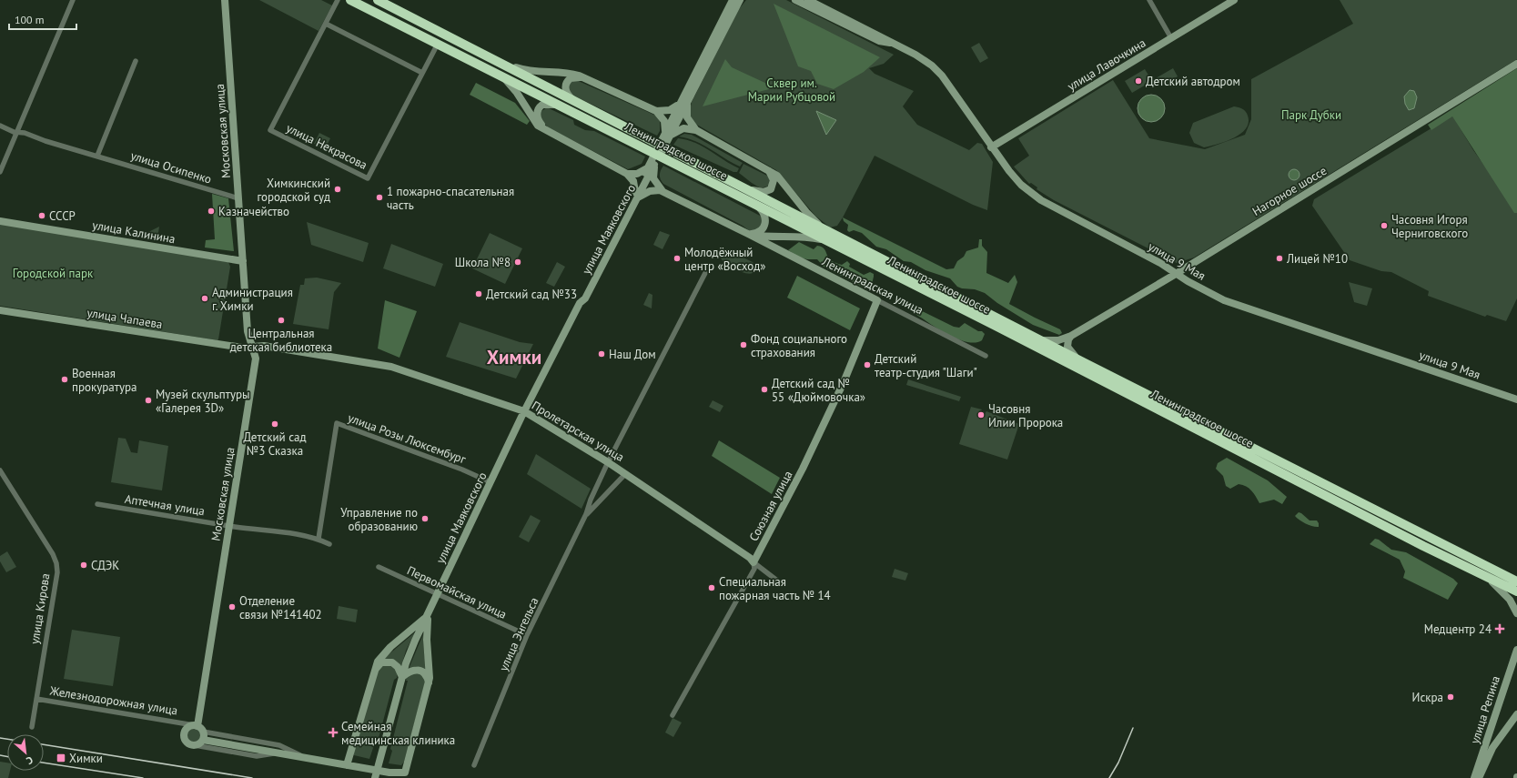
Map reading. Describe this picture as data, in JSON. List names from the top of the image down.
{
  "streets": {
    "highway": ["Ленинградское шоссе"],
    "street": [
      "улица Лавочкина",
      "Московская улица",
      "улица Некрасова",
      "улица Осипенко",
      "Нагорное шоссе",
      "улица Маяковского",
      "улица Калинина",
      "улица 9 Мая",
      "Ленинградская улица",
      "улица Чапаева",
      "Пролетарская улица",
      "улица Розы Люксембург",
      "Аптечная улица",
      "Союзная улица",
      "Первомайская улица",
      "улица Кирова",
      "улица Энгельса",
      "Железнодорожная улица",
      "улица Репина"
    ]
  },
  "crossings": [
    ["улица Лавочкина", "улица 9 Мая"],
    ["Московская улица", "улица Осипенко"],
    ["Московская улица", "улица Калинина"],
    ["Московская улица", "улица Чапаева"],
    ["Московская улица", "Пролетарская улица"],
    ["Московская улица", "Аптечная улица"],
    ["Московская улица", "Железнодорожная улица"],
    ["улица Некрасова", "Ленинградское шоссе"],
    ["Ленинградское шоссе", "Нагорное шоссе"],
    ["Нагорное шоссе", "улица 9 Мая"],
    ["улица Маяковского", "Пролетарская улица"],
    ["улица Маяковского", "улица Розы Люксембург"],
    ["улица Маяковского", "Первомайская улица"],
    ["Ленинградская улица", "Союзная улица"],
    ["улица Чапаева", "Пролетарская улица"],
    ["Пролетарская улица", "Союзная улица"],
    ["Пролетарская улица", "улица Энгельса"],
    ["Первомайская улица", "улица Энгельса"],
    ["улица Кирова", "Железнодорожная улица"]
  ],
  "districts": ["Химки"],
  "parks": ["Сквер им. Марии Рубцовой", "Парк Дубки", "Городской парк"],
  "places": {
    "other": [
      "Детский автодром",
      "Химкинский городской суд",
      "1 пожарно-спасательная часть",
      "Казначейство",
      "СССР",
      "Часовня Игоря Черниговского",
      "Молодёжный центр «Восход»",
      "Лицей №10",
      "Школа №8",
      "Детский сад №33",
      "Администрация г. Химки",
      "Центральная детская библиотека",
      "Фонд социального страхования",
      "Наш Дом",
      "Детский театр-студия \"Шаги\"",
      "Военная прокуратура",
      "Детский сад № 55 «Дюймовочка»",
      "Музей скульптуры «Галерея 3D»",
      "Часовня Илии Пророка",
      "Детский сад №3 Сказка",
      "Управление по образованию",
      "СДЭК",
      "Специальная пожарная часть № 14",
      "Отделение связи №141402",
      "Искра"
    ],
    "health": ["Медцентр 24", "Семейная медицинская клиника"],
    "transit": ["Химки"]
  },
  "scale_bar": "100 m",
  "north": "bottom right"
}
